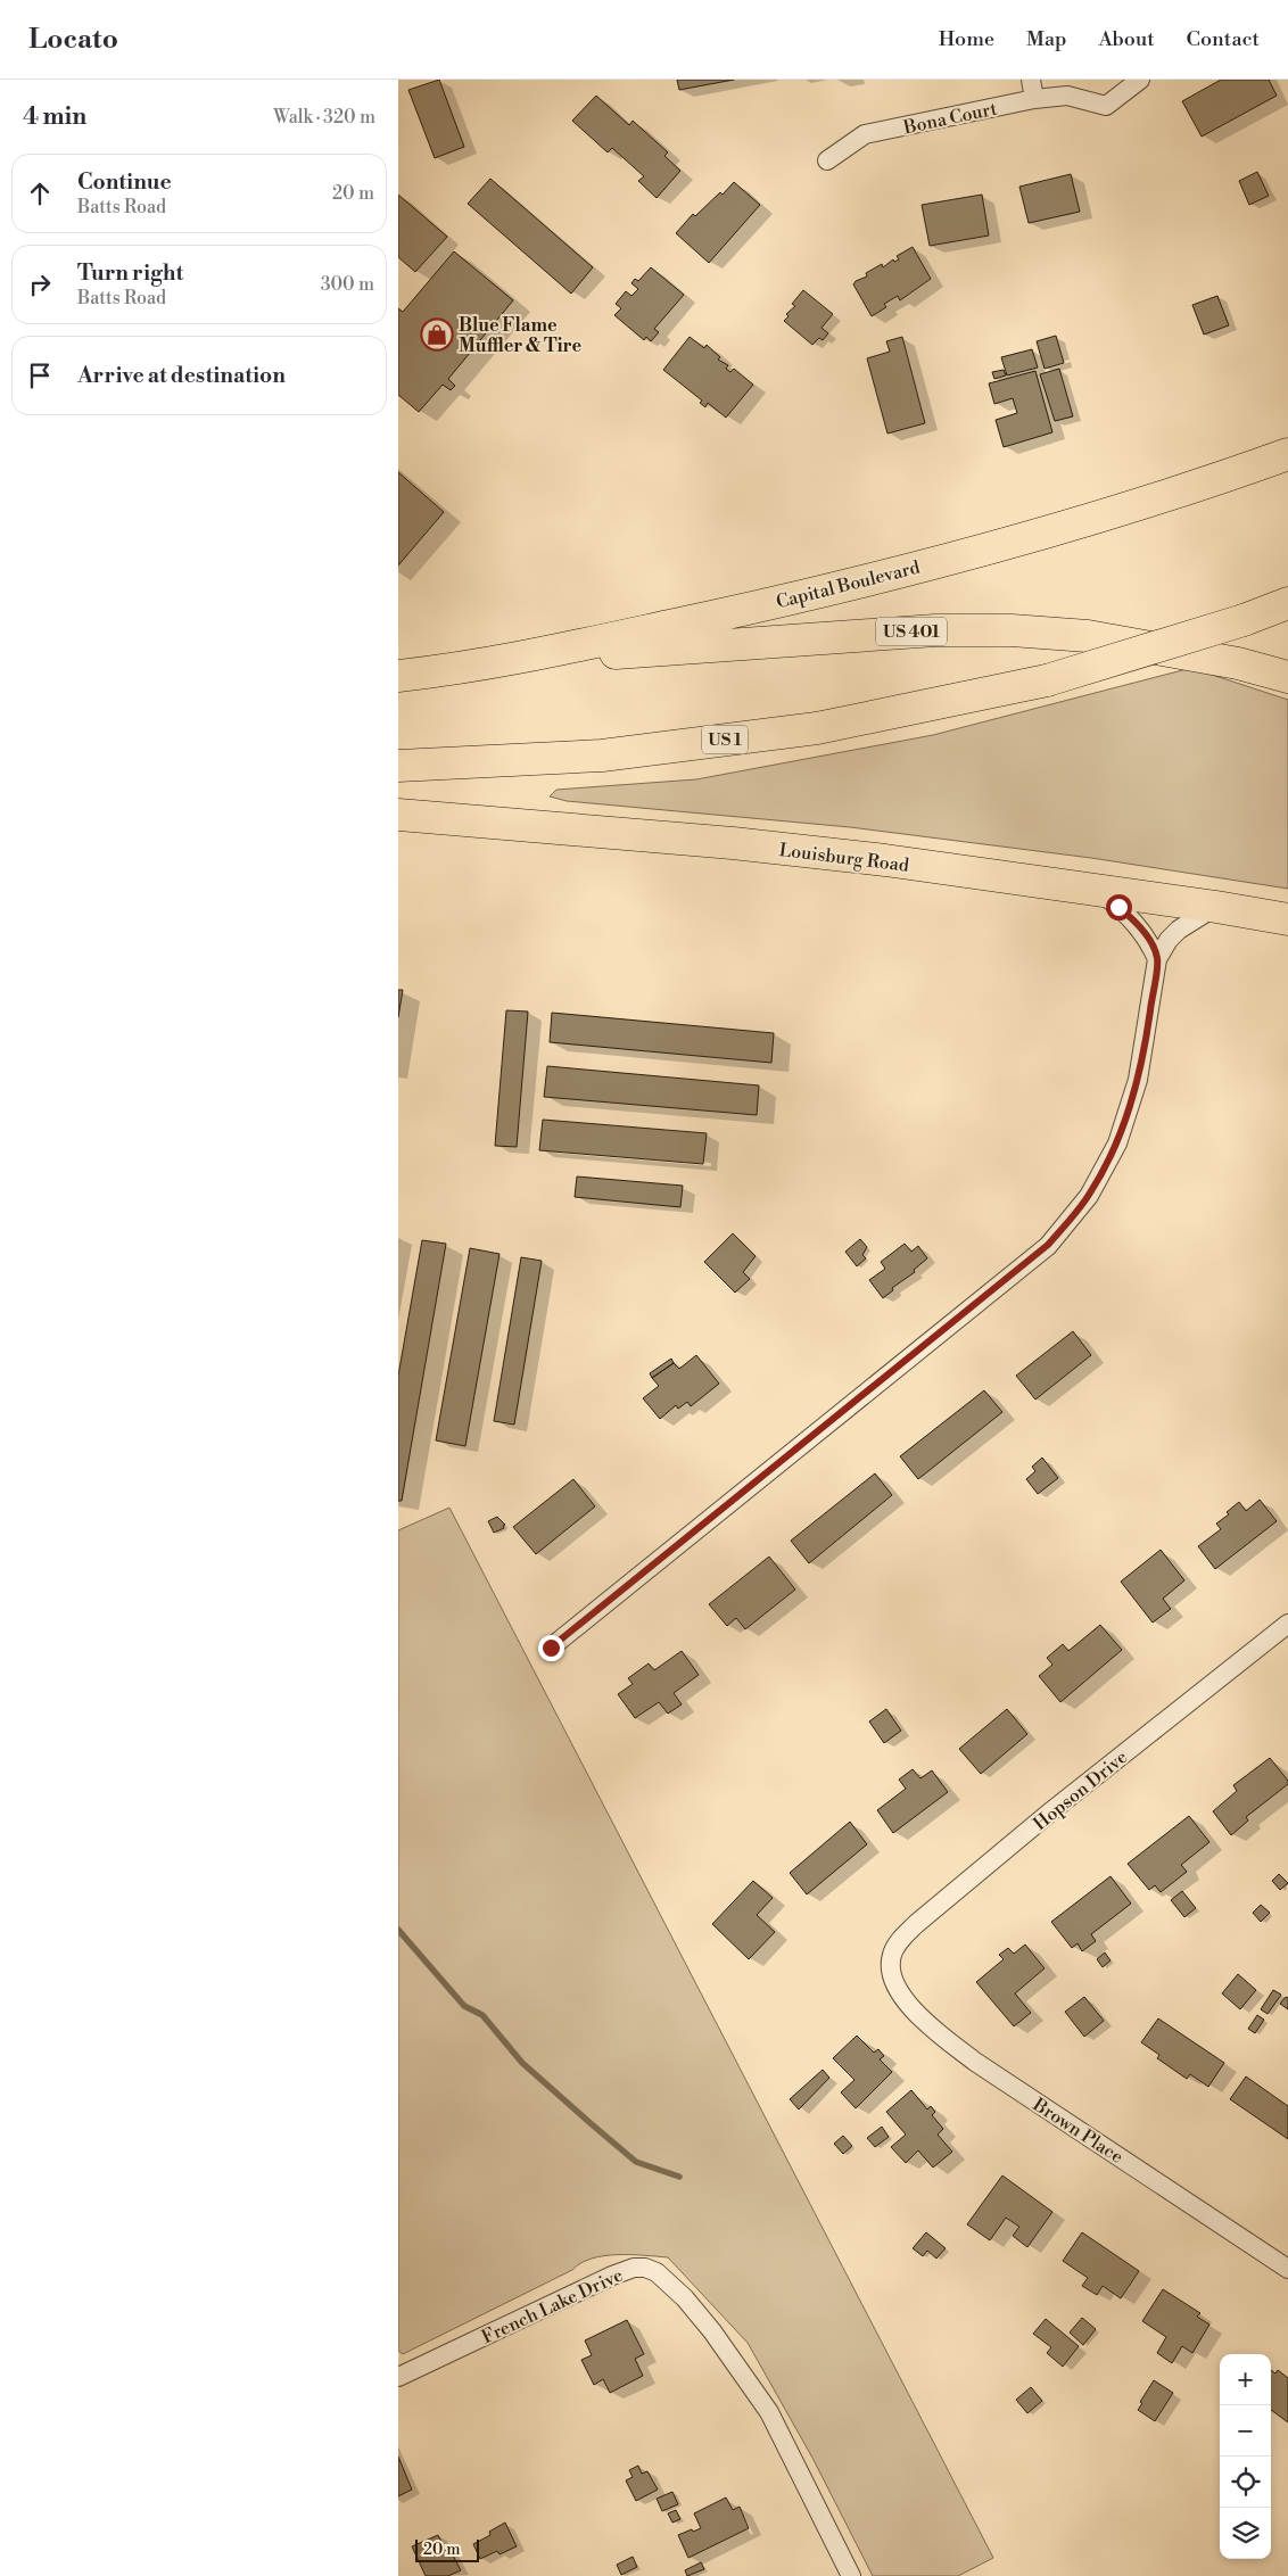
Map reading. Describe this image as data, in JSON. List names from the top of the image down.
{
  "streets": {
    "highway": [
      "Capital Boulevard",
      "US 401",
      "US 1",
      "Louisburg Road"
    ],
    "street": [
      "Bona Court",
      "Hopson Drive",
      "Brown Place",
      "French Lake Drive"
    ]
  },
  "crossings": [
    ["Capital Boulevard", "US 401"],
    ["Hopson Drive", "Brown Place"]
  ],
  "places": {
    "shop": ["Blue Flame Muffler & Tire"]
  },
  "scale_bar": "20 m",
  "page": {
    "header": "Locato",
    "nav": [
      "Home",
      "Map",
      "About",
      "Contact"
    ],
    "heading": ["4 min", "Walk · 320 m"],
    "list": [
      ["Continue", "Batts Road", "20 m"],
      ["Turn right", "Batts Road", "300 m"],
      "Arrive at destination"
    ],
    "map_buttons": ["+", "−"],
    "scale": "20 m"
  }
}
